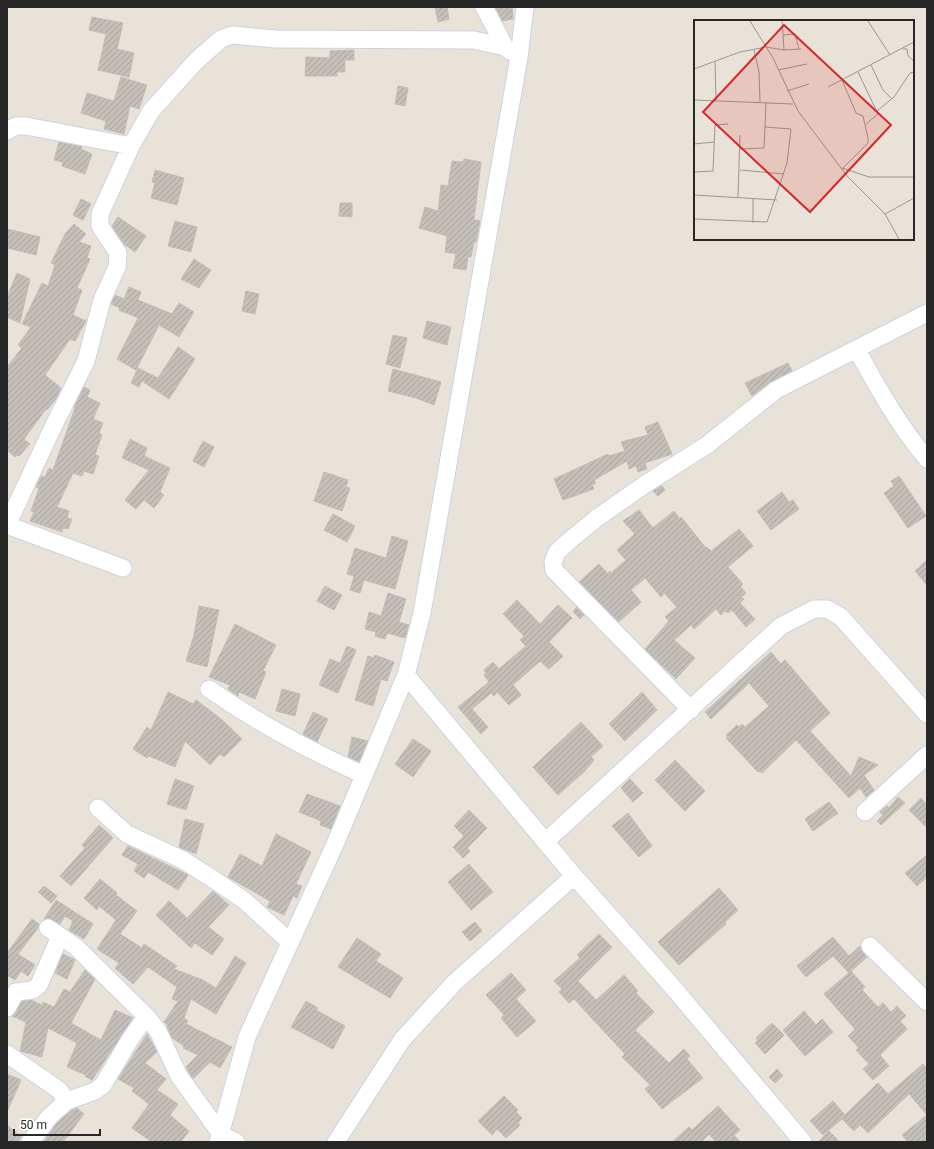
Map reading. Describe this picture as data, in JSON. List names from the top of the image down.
{
  "scale_bar": "50 m"
}
